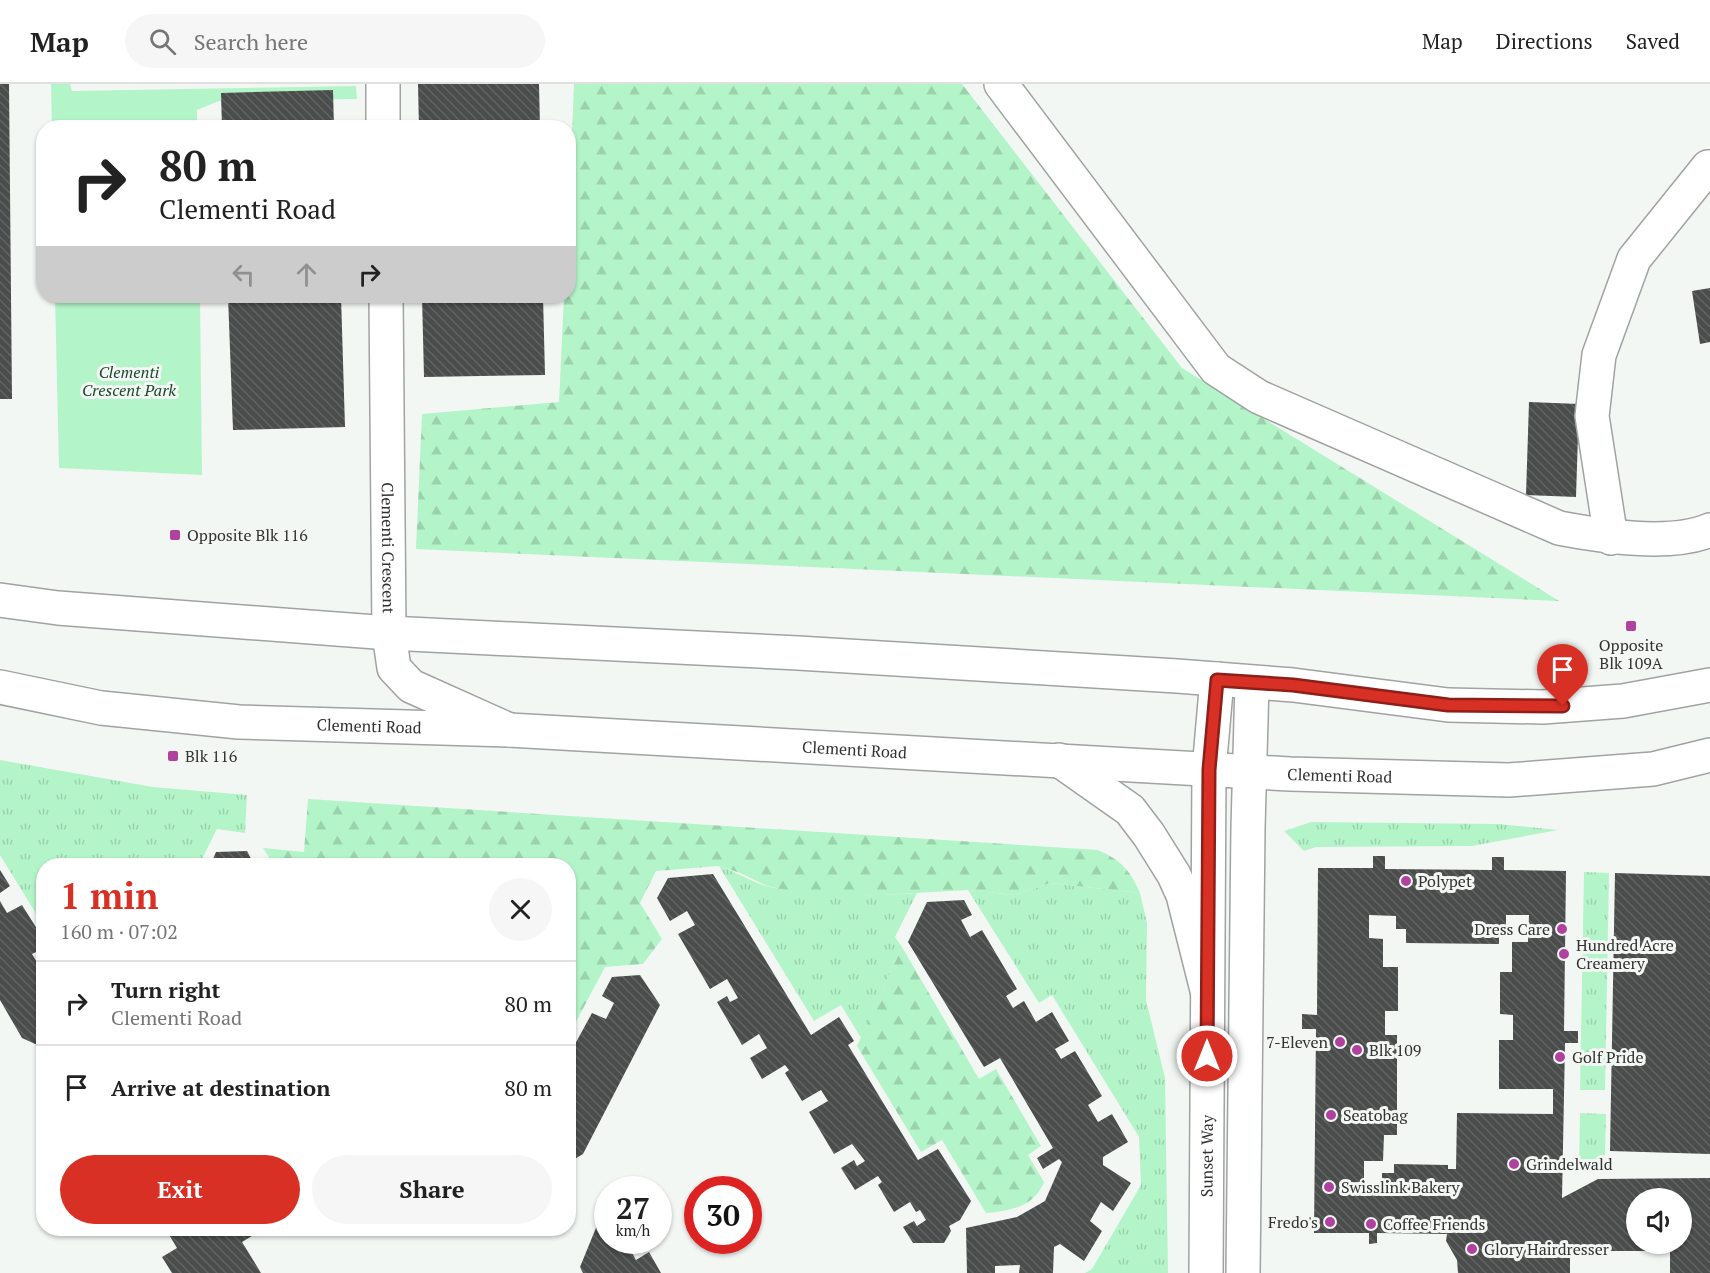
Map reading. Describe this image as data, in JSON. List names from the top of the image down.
{
  "streets": {
    "main road": ["Clementi Crescent", "Clementi Road", "Sunset Way"]
  },
  "crossings": [
    ["Clementi Crescent", "Clementi Road"],
    ["Clementi Road", "Sunset Way"]
  ],
  "parks": ["Clementi Crescent Park"],
  "places": {
    "transit": ["Opposite Blk 116", "Opposite Blk 109A", "Blk 116"],
    "other": [
      "Polypet",
      "Dress Care",
      "Hundred Acre Creamery",
      "7-Eleven",
      "Blk 109",
      "Golf Pride",
      "Seatobag",
      "Grindelwald",
      "Swisslink Bakery",
      "Fredo's",
      "Coffee Friends",
      "Glory Hairdresser"
    ]
  },
  "page": {
    "header": "Map",
    "search": "Search here",
    "nav": ["Map", "Directions", "Saved"],
    "turn": ["80 m", "Clementi Road"],
    "heading": ["1 min", "160 m · 07:02"],
    "list": [
      {
        "name": "Turn right",
        "note": "Clementi Road",
        "value": "80 m"
      },
      {
        "name": "Arrive at destination",
        "value": "80 m"
      }
    ],
    "buttons": ["Exit", "Share"],
    "speed": "27 km/h",
    "limit": "30"
  }
}
